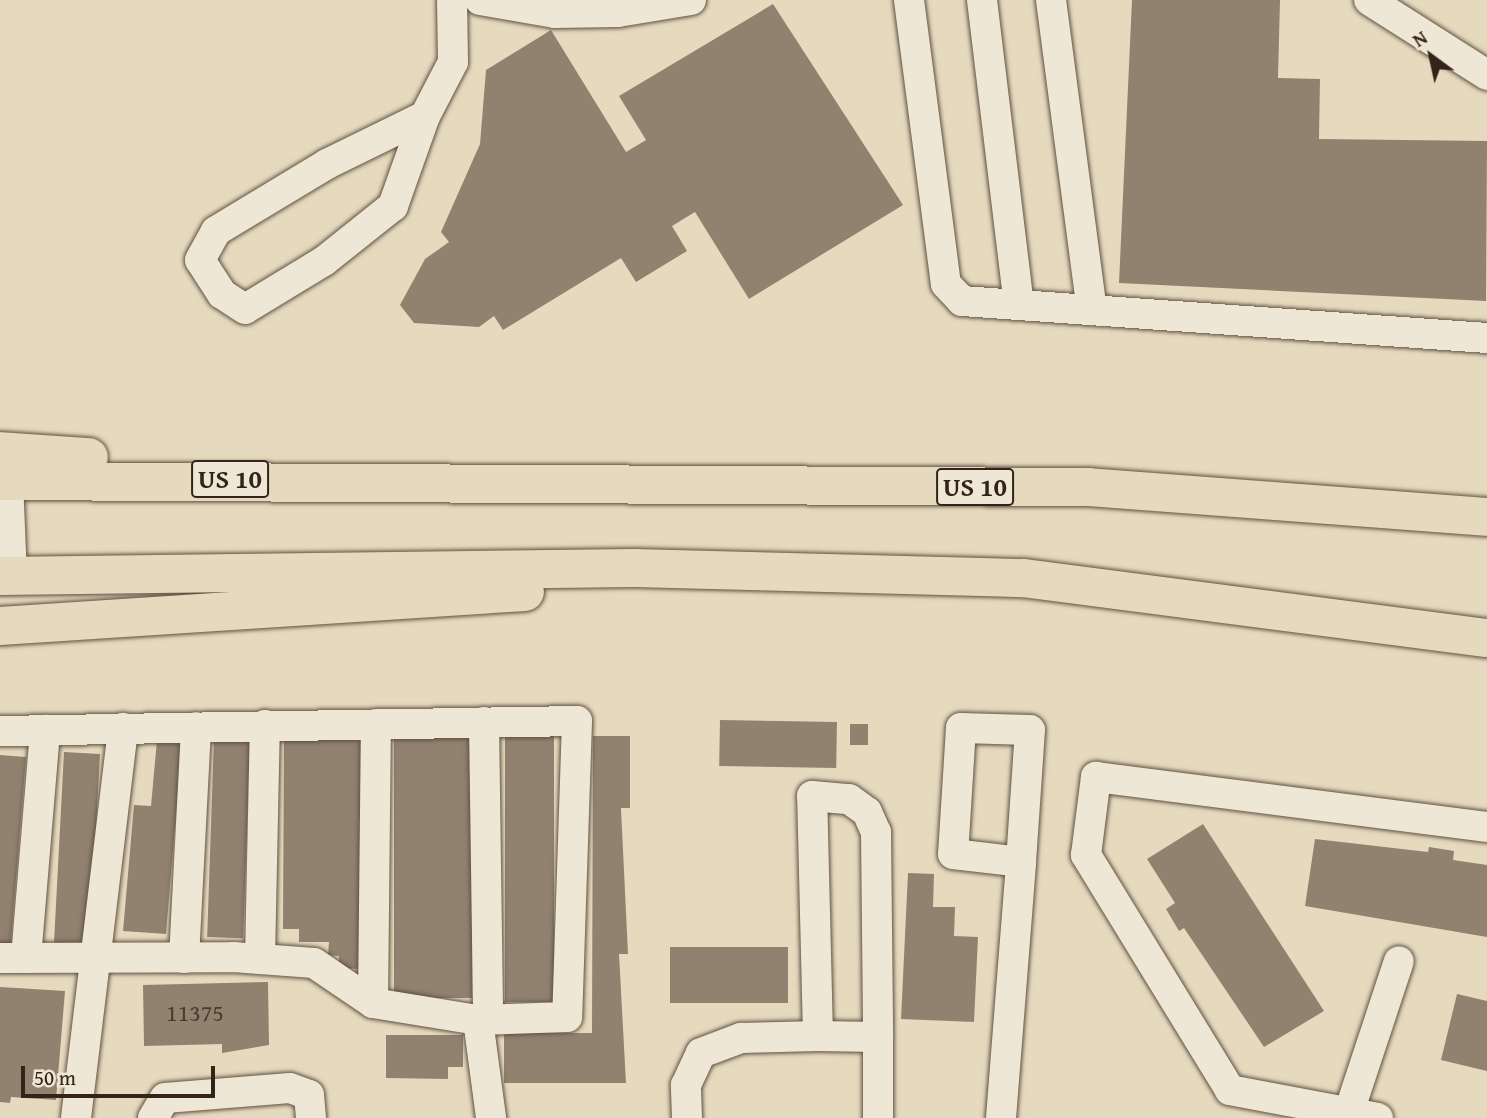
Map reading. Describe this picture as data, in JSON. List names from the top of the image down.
{
  "streets": {
    "highway": ["US 10"]
  },
  "house_numbers": ["11375"],
  "scale_bar": "50 m",
  "north": "top left"
}
